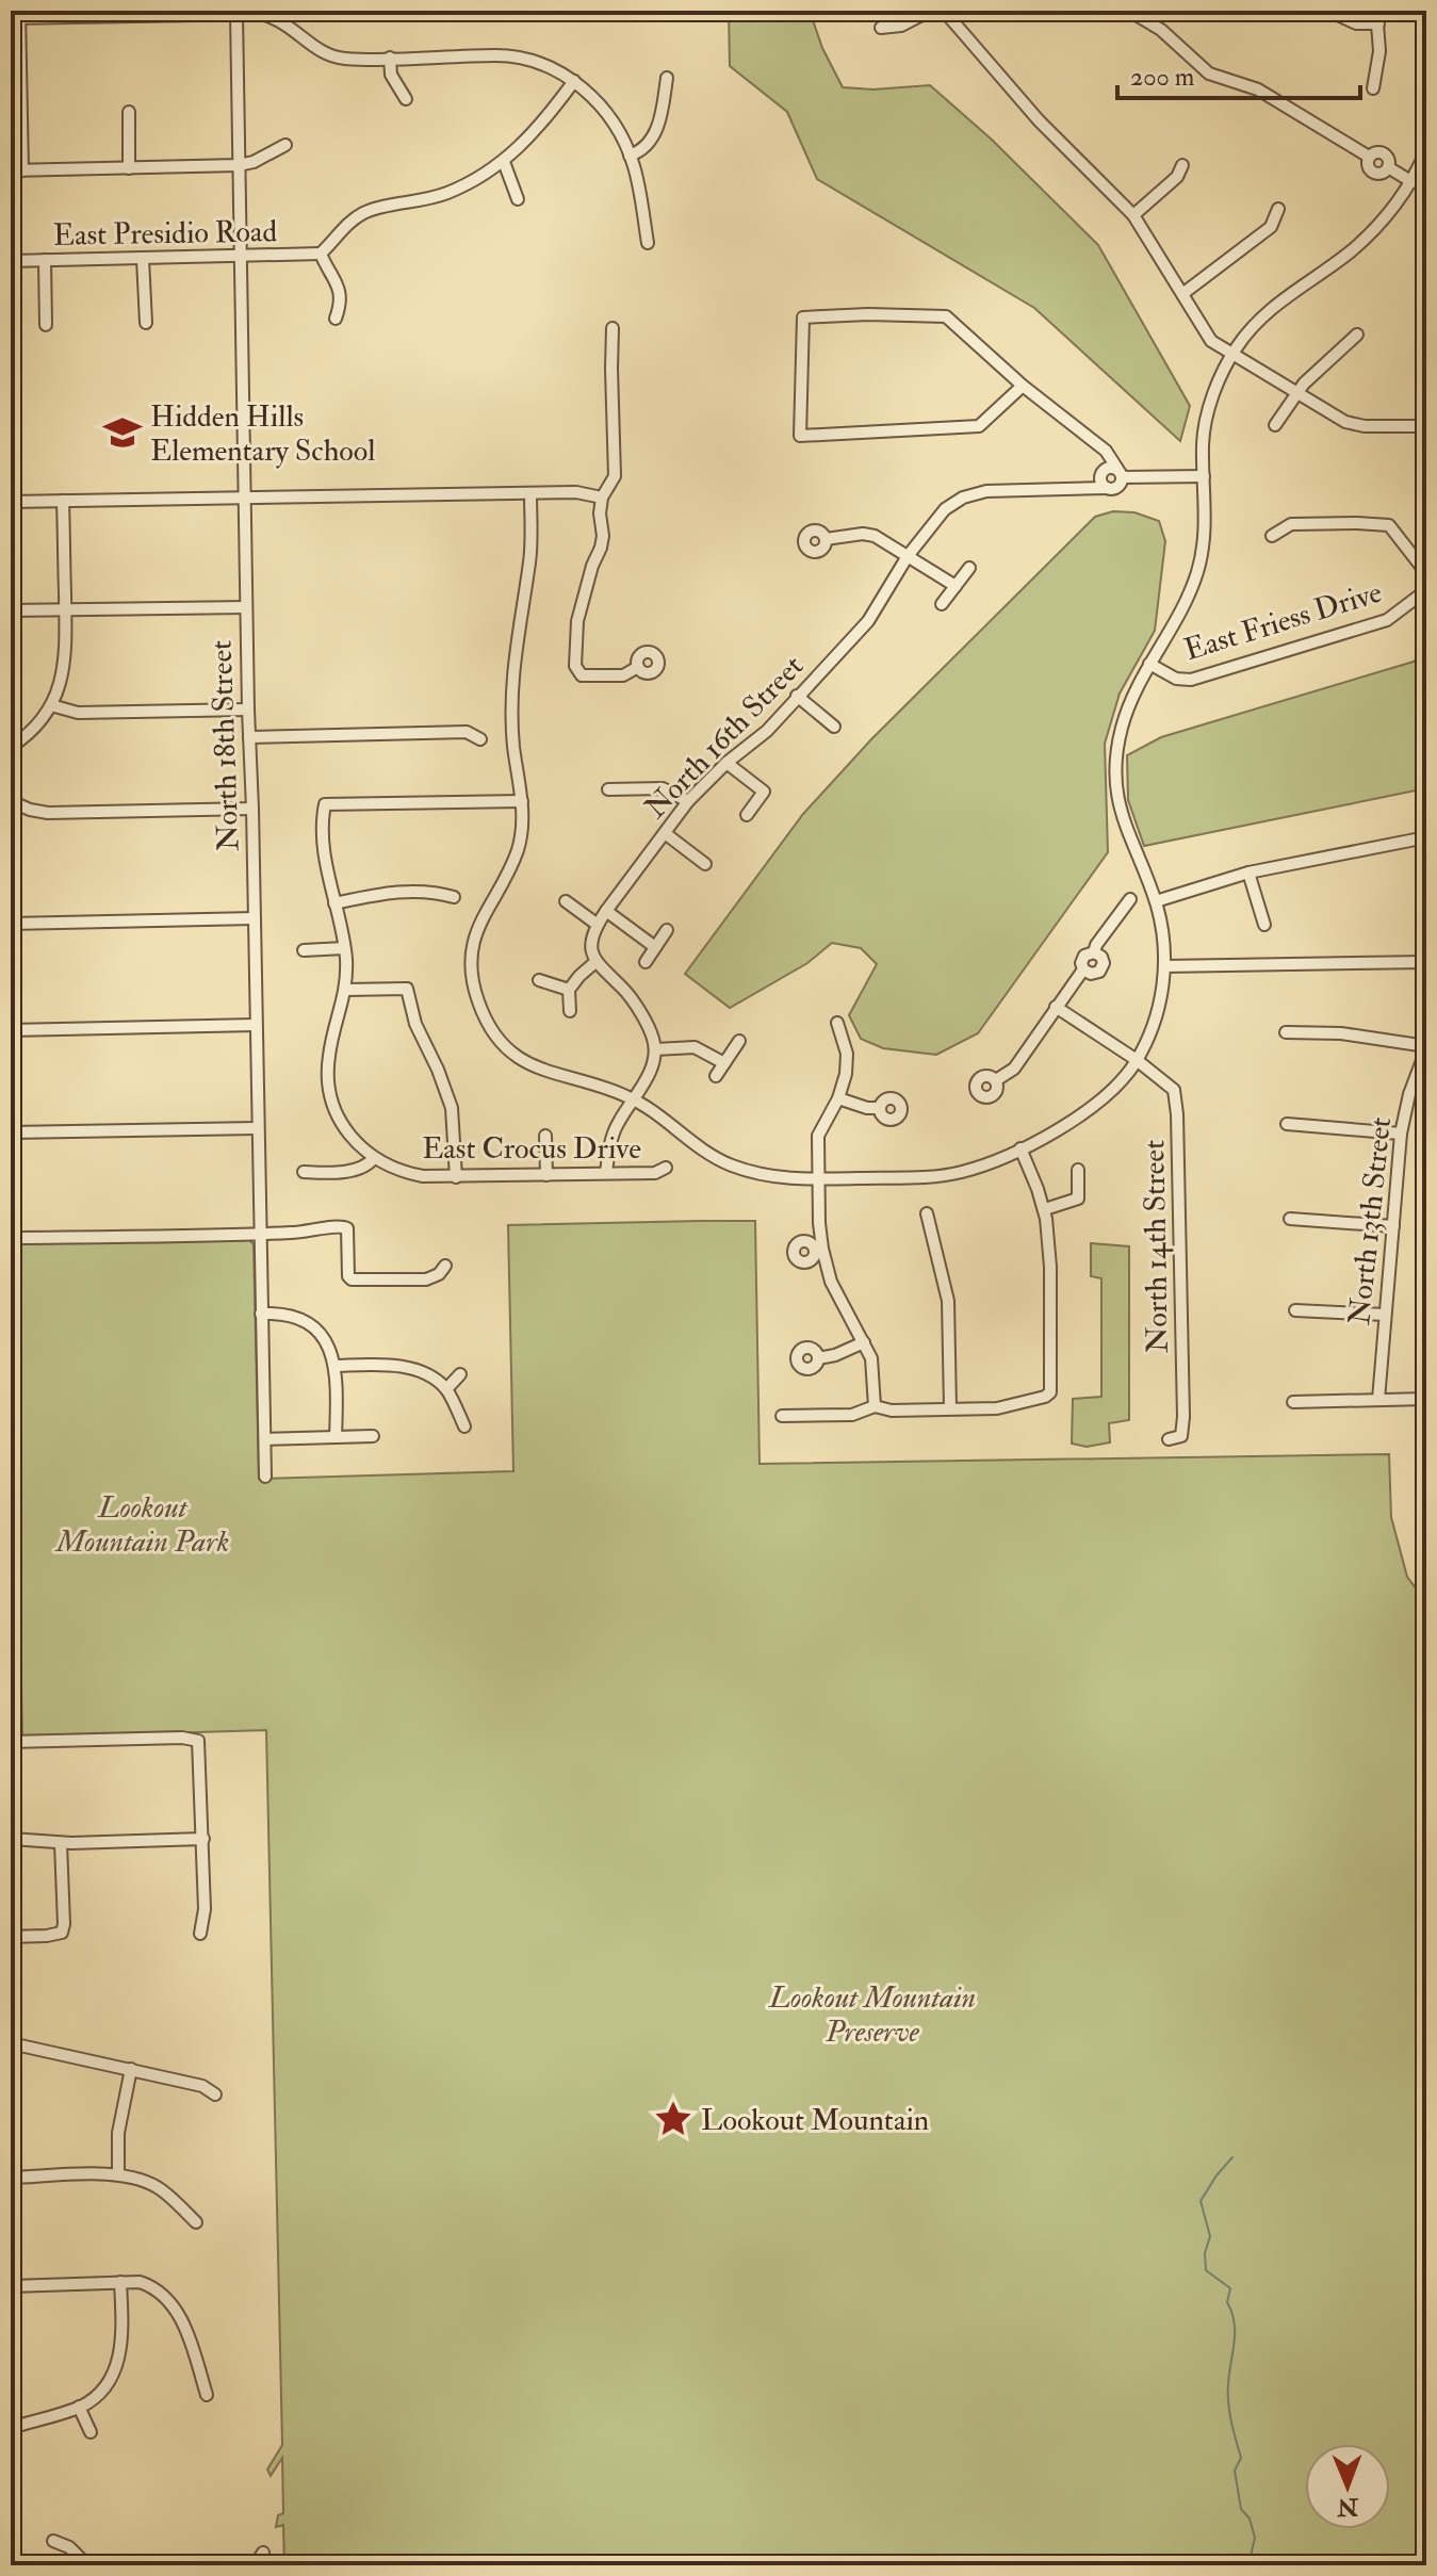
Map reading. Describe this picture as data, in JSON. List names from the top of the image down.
{
  "streets": {
    "street": [
      "East Presidio Road",
      "East Friess Drive",
      "North 16th Street",
      "North 18th Street",
      "East Crocus Drive",
      "North 13th Street",
      "North 14th Street"
    ]
  },
  "crossings": [
    ["East Presidio Road", "North 18th Street"]
  ],
  "parks": ["Lookout Mountain Park", "Lookout Mountain Preserve"],
  "places": {
    "school or university": ["Hidden Hills Elementary School"],
    "place": ["Lookout Mountain"]
  },
  "scale_bar": "200 m",
  "north": "bottom"
}
